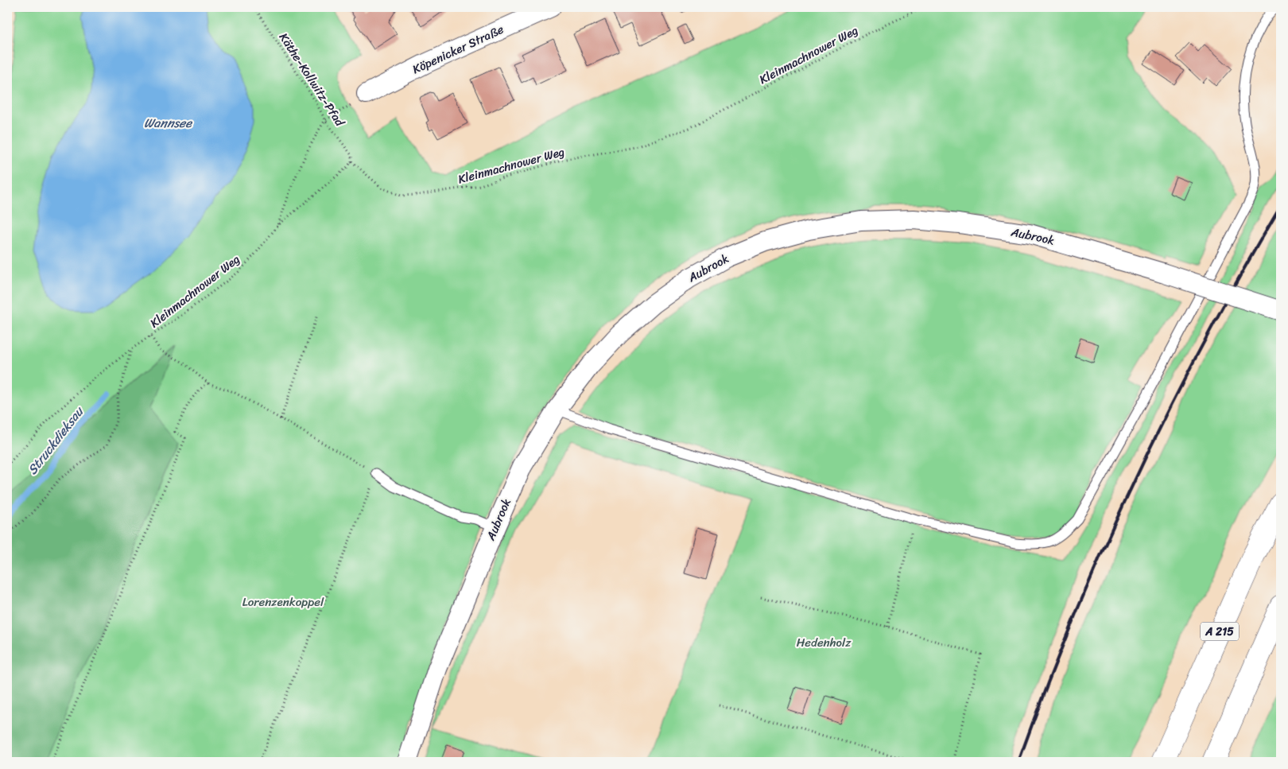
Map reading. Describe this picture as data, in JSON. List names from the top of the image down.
{
  "streets": {
    "highway": ["A 215"],
    "street": ["Köpenicker Straße", "Aubrook"],
    "path": ["Kleinmachnower Weg", "Käthe-Kollwitz-Pfad"]
  },
  "crossings": [
    ["Kleinmachnower Weg", "Käthe-Kollwitz-Pfad"]
  ],
  "water": ["Wannsee", "Struckdieksau"],
  "parks": ["Lorenzenkoppel", "Hedenholz"]
}
